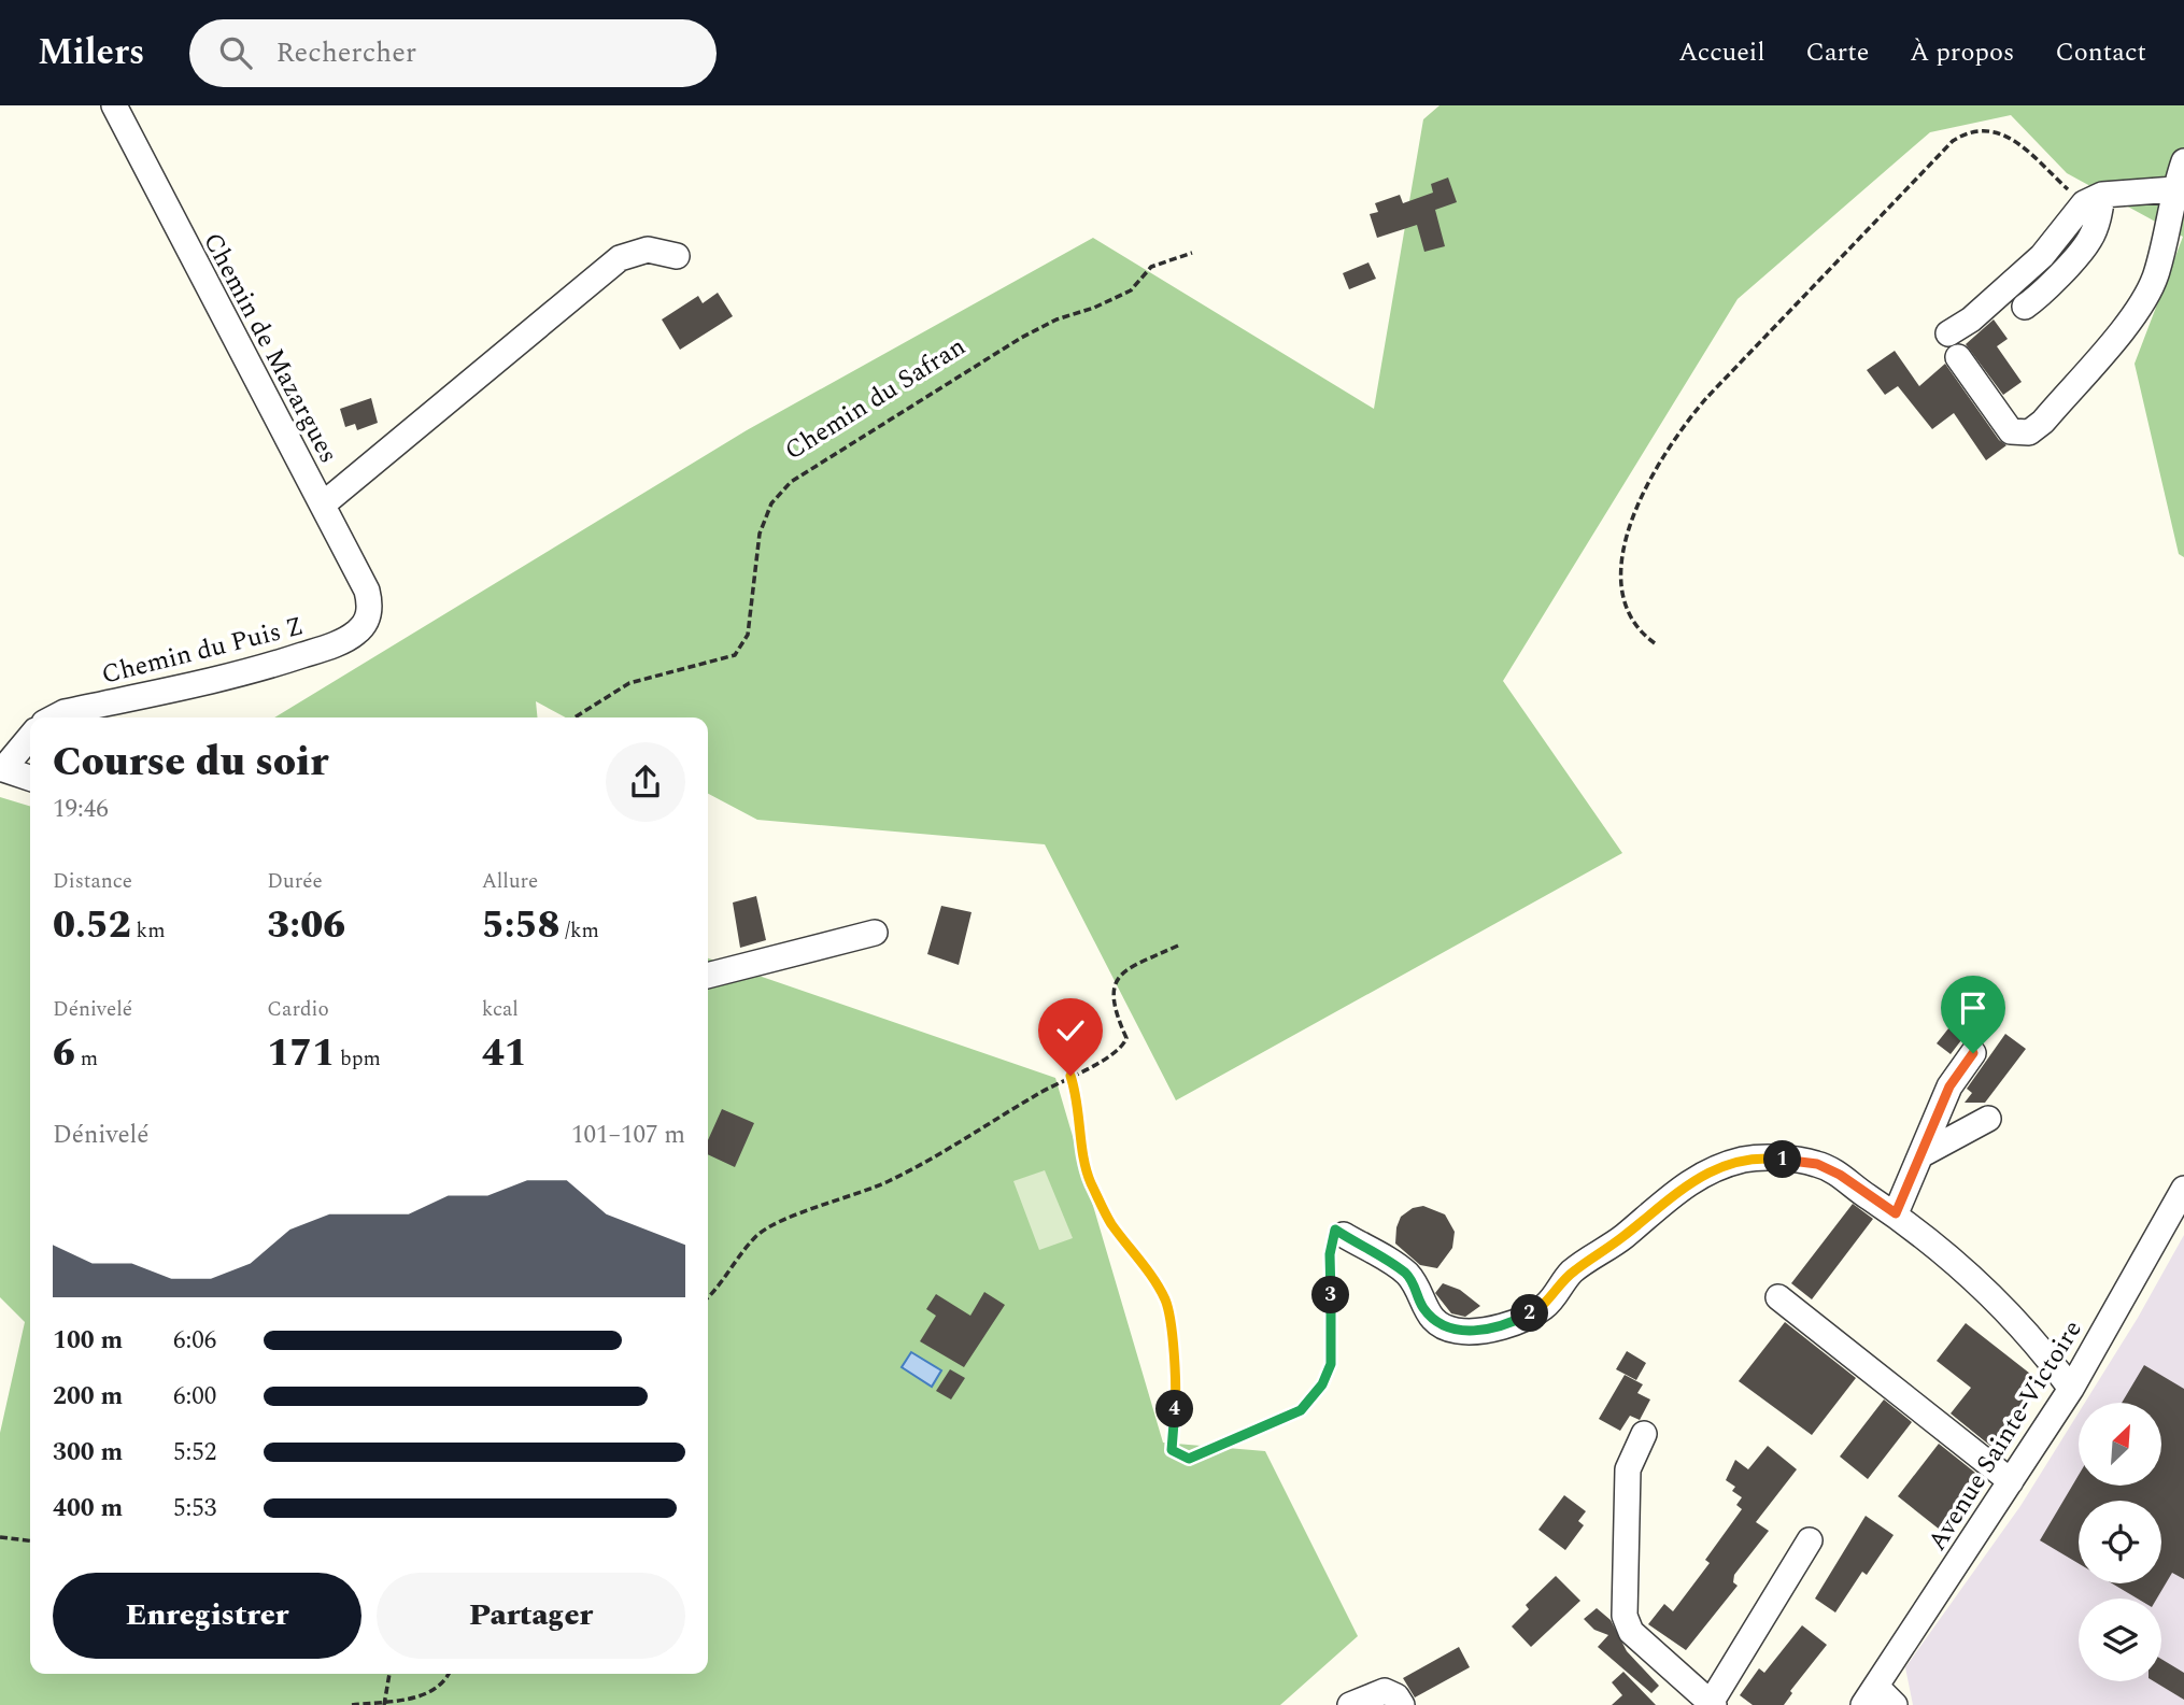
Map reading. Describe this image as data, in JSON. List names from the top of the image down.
{
  "streets": {
    "street": ["Chemin de Mazargues", "Chemin du Puis Z", "Avenue Sainte-Victoire"],
    "path": ["Chemin du Safran"]
  },
  "crossings": [
    ["Chemin de Mazargues", "Chemin du Puis Z"]
  ],
  "north": "top right",
  "page": {
    "header": "Milers",
    "search": "Rechercher",
    "nav": [
      "Accueil",
      "Carte",
      "À propos",
      "Contact"
    ],
    "heading": ["Course du soir", "19:46"],
    "stats": [
      ["Distance", "0.52 km"],
      ["Durée", "3:06"],
      ["Allure", "5:58 /km"],
      ["Dénivelé", "6 m"],
      ["Cardio", "171 bpm"],
      ["kcal", "41"]
    ],
    "chart": ["Dénivelé", "101–107 m"],
    "pins": [
      "1",
      "3",
      "2",
      "4"
    ],
    "list": [
      {
        "name": "100 m",
        "note": "6:06"
      },
      {
        "name": "200 m",
        "note": "6:00"
      },
      {
        "name": "300 m",
        "note": "5:52"
      },
      {
        "name": "400 m",
        "note": "5:53"
      }
    ],
    "buttons": ["Enregistrer", "Partager"]
  }
}
